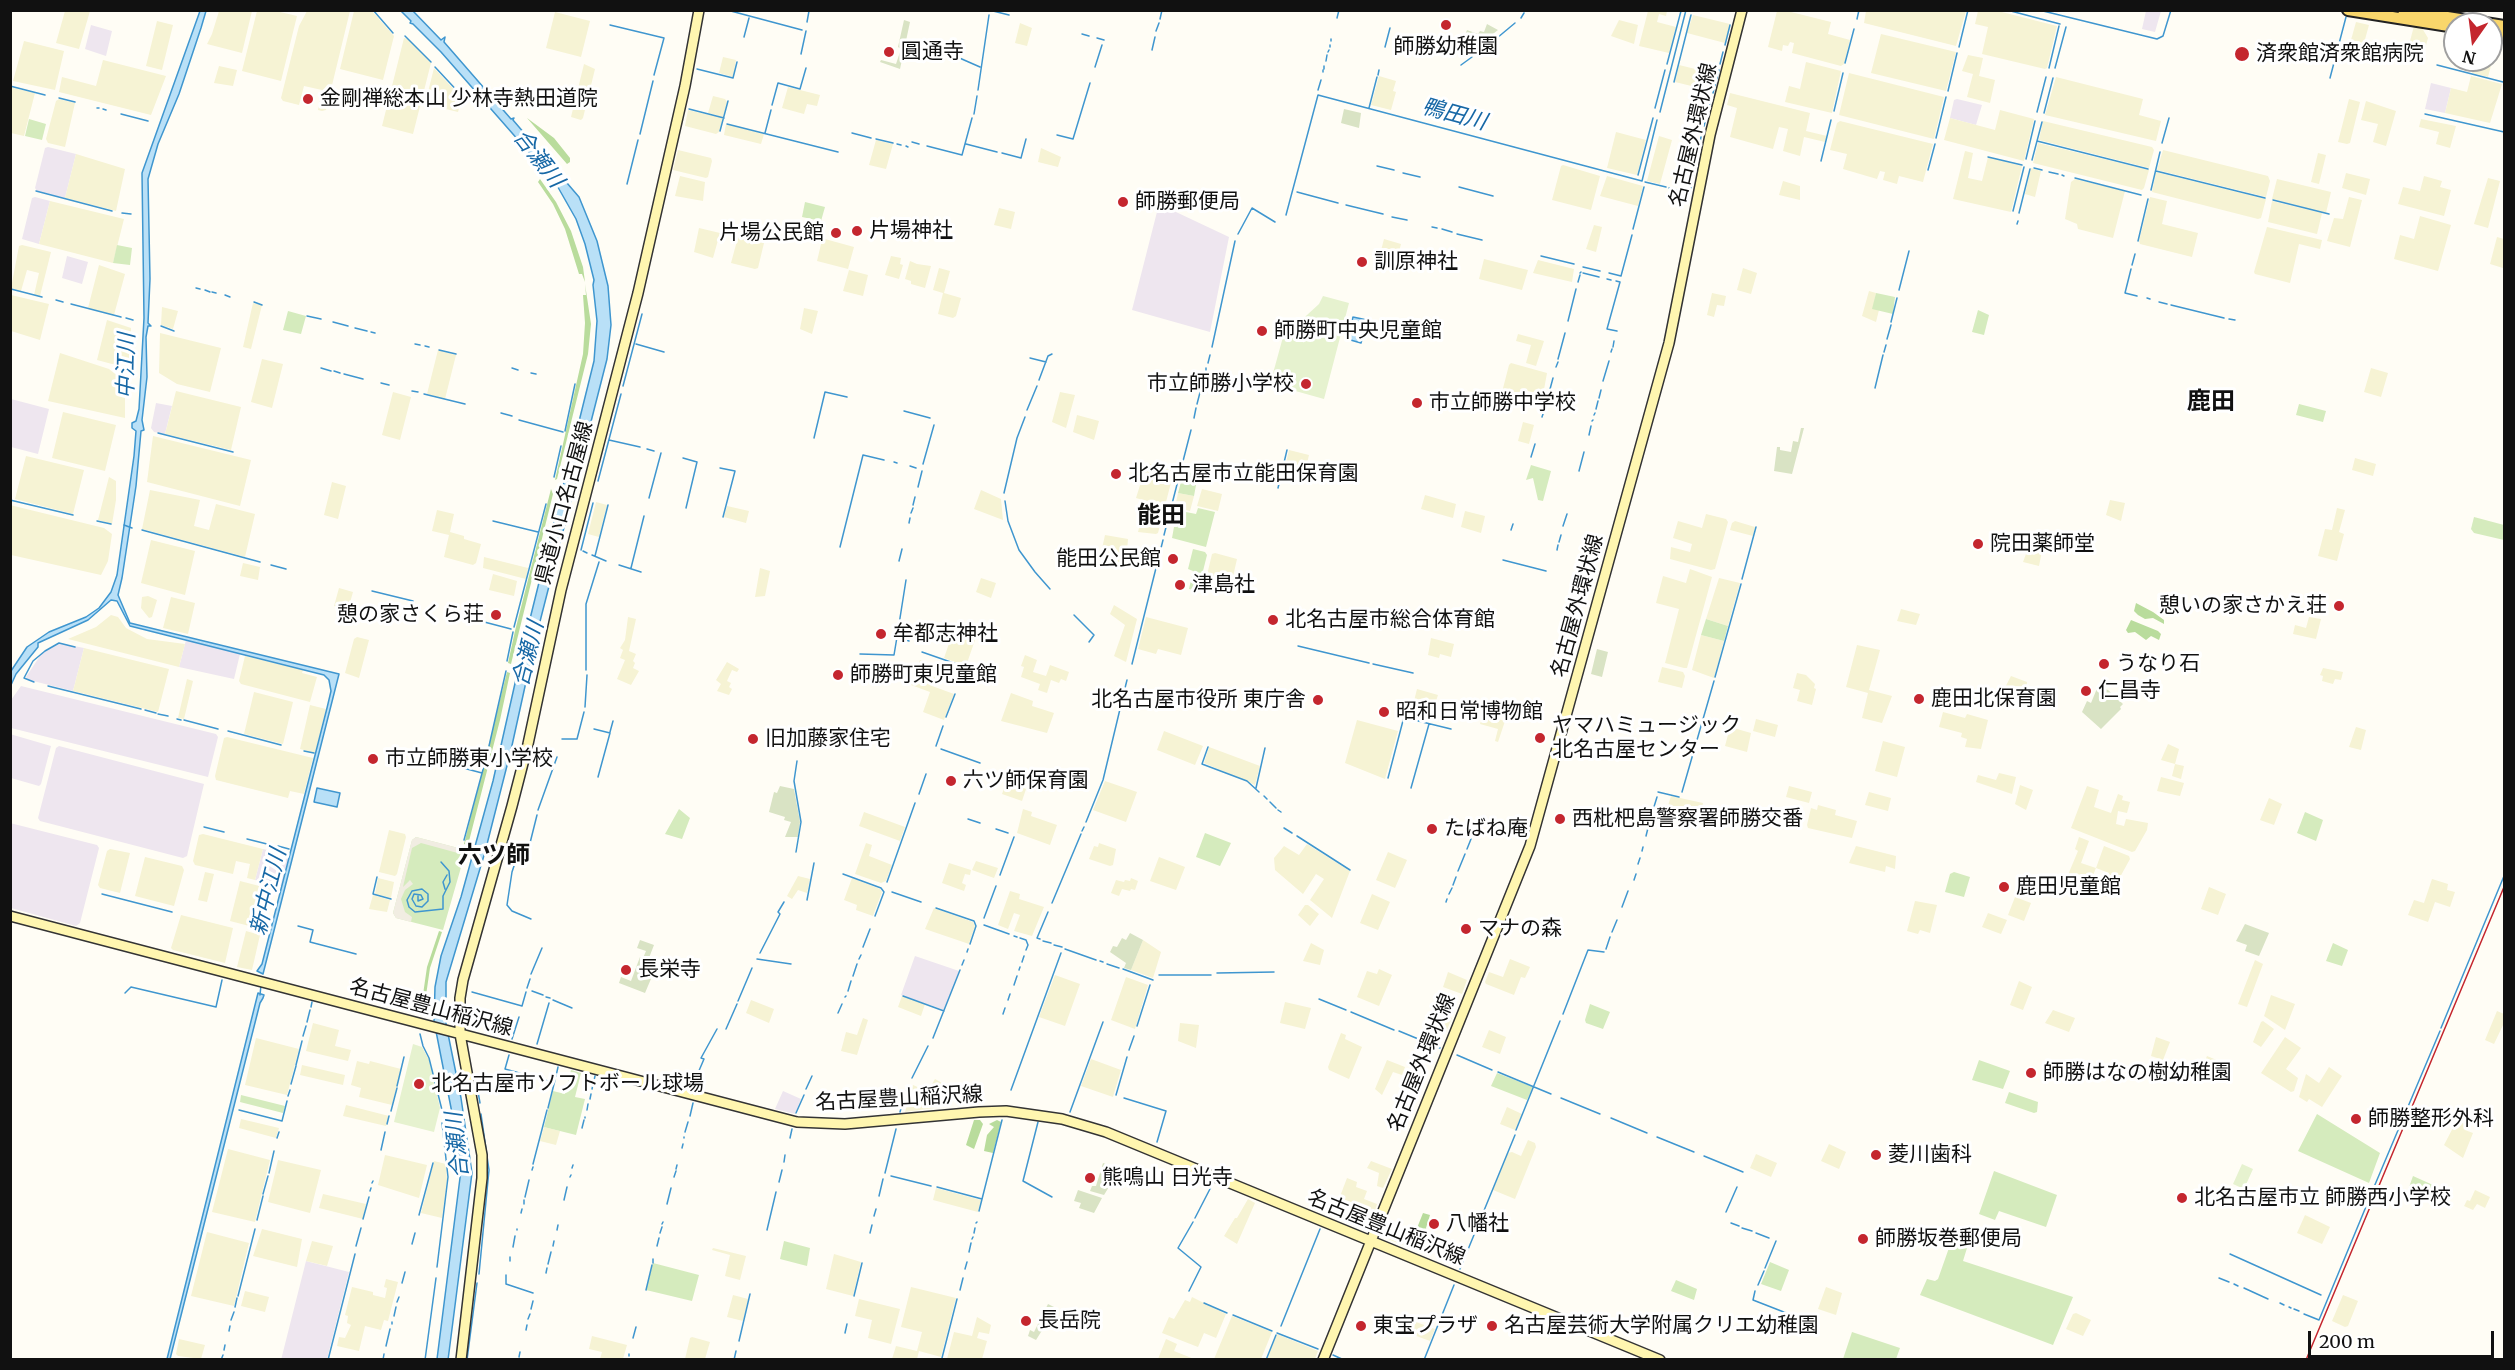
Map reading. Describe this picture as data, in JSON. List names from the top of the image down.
{
  "streets": {
    "main road": ["名古屋外環状線", "県道小口名古屋線", "名古屋豊山稲沢線"]
  },
  "crossings": [
    ["名古屋外環状線", "名古屋豊山稲沢線"],
    ["県道小口名古屋線", "名古屋豊山稲沢線"]
  ],
  "districts": ["鹿田", "能田", "六ツ師"],
  "water": [
    "鴨田川",
    "合瀬川",
    "中江川",
    "新中江川"
  ],
  "places": [
    "師勝幼稚園",
    "圓通寺",
    "済衆館済衆館病院",
    "金剛禅総本山 少林寺熱田道院",
    "師勝郵便局",
    "片場神社",
    "片場公民館",
    "訓原神社",
    "師勝町中央児童館",
    "市立師勝小学校",
    "市立師勝中学校",
    "北名古屋市立能田保育園",
    "院田薬師堂",
    "能田公民館",
    "津島社",
    "憩いの家さかえ荘",
    "憩の家さくら荘",
    "北名古屋市総合体育館",
    "牟都志神社",
    "うなり石",
    "師勝町東児童館",
    "仁昌寺",
    "鹿田北保育園",
    "北名古屋市役所 東庁舎",
    "昭和日常博物館",
    "ヤマハミュージック 北名古屋センター",
    "旧加藤家住宅",
    "市立師勝東小学校",
    "六ツ師保育園",
    "西枇杷島警察署師勝交番",
    "たばね庵",
    "鹿田児童館",
    "マナの森",
    "長栄寺",
    "師勝はなの樹幼稚園",
    "北名古屋市ソフトボール球場",
    "師勝整形外科",
    "菱川歯科",
    "熊鳴山 日光寺",
    "北名古屋市立 師勝西小学校",
    "八幡社",
    "師勝坂巻郵便局",
    "長岳院",
    "東宝プラザ",
    "名古屋芸術大学附属クリエ幼稚園"
  ],
  "scale_bar": "200 m",
  "north": "bottom"
}
